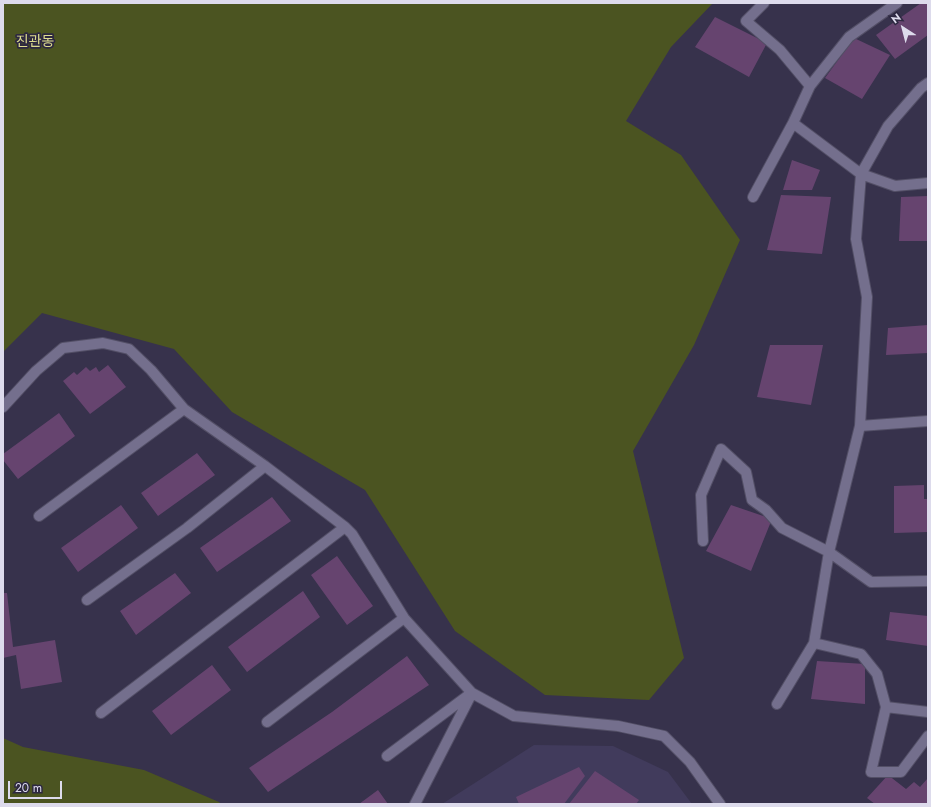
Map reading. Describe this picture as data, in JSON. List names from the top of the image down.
{
  "districts": ["진관동"],
  "scale_bar": "20 m",
  "north": "top left"
}
